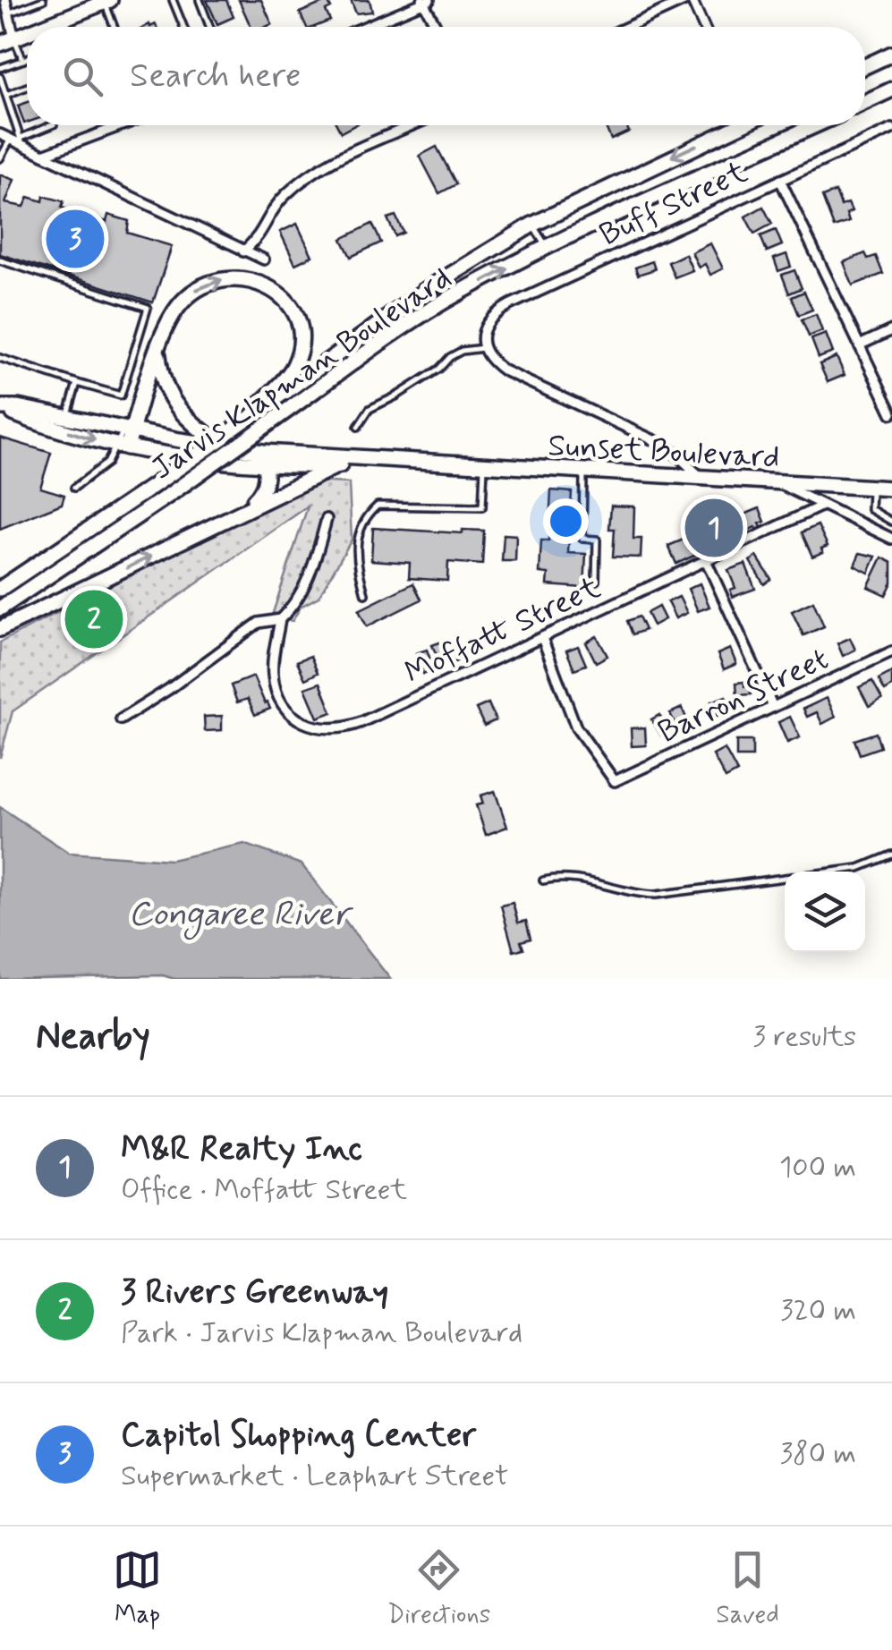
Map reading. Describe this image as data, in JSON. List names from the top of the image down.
{
  "streets": {
    "main road": ["Jarvis Klapman Boulevard", "Sunset Boulevard"],
    "street": ["Buff Street", "Moffatt Street", "Barron Street"]
  },
  "crossings": [
    ["Jarvis Klapman Boulevard", "Sunset Boulevard"],
    ["Moffatt Street", "Barron Street"]
  ],
  "water": ["Congaree River"],
  "page": {
    "search": "Search here",
    "pins": ["3", "1", "2"],
    "heading": ["Nearby", "3 results"],
    "list": [
      {
        "mark": "1",
        "name": "M&R Realty Inc",
        "note": "Office · Moffatt Street",
        "value": "100 m"
      },
      {
        "mark": "2",
        "name": "3 Rivers Greenway",
        "note": "Park · Jarvis Klapman Boulevard",
        "value": "320 m"
      },
      {
        "mark": "3",
        "name": "Capitol Shopping Center",
        "note": "Supermarket · Leaphart Street",
        "value": "380 m"
      }
    ],
    "nav": ["Map", "Directions", "Saved"]
  }
}
